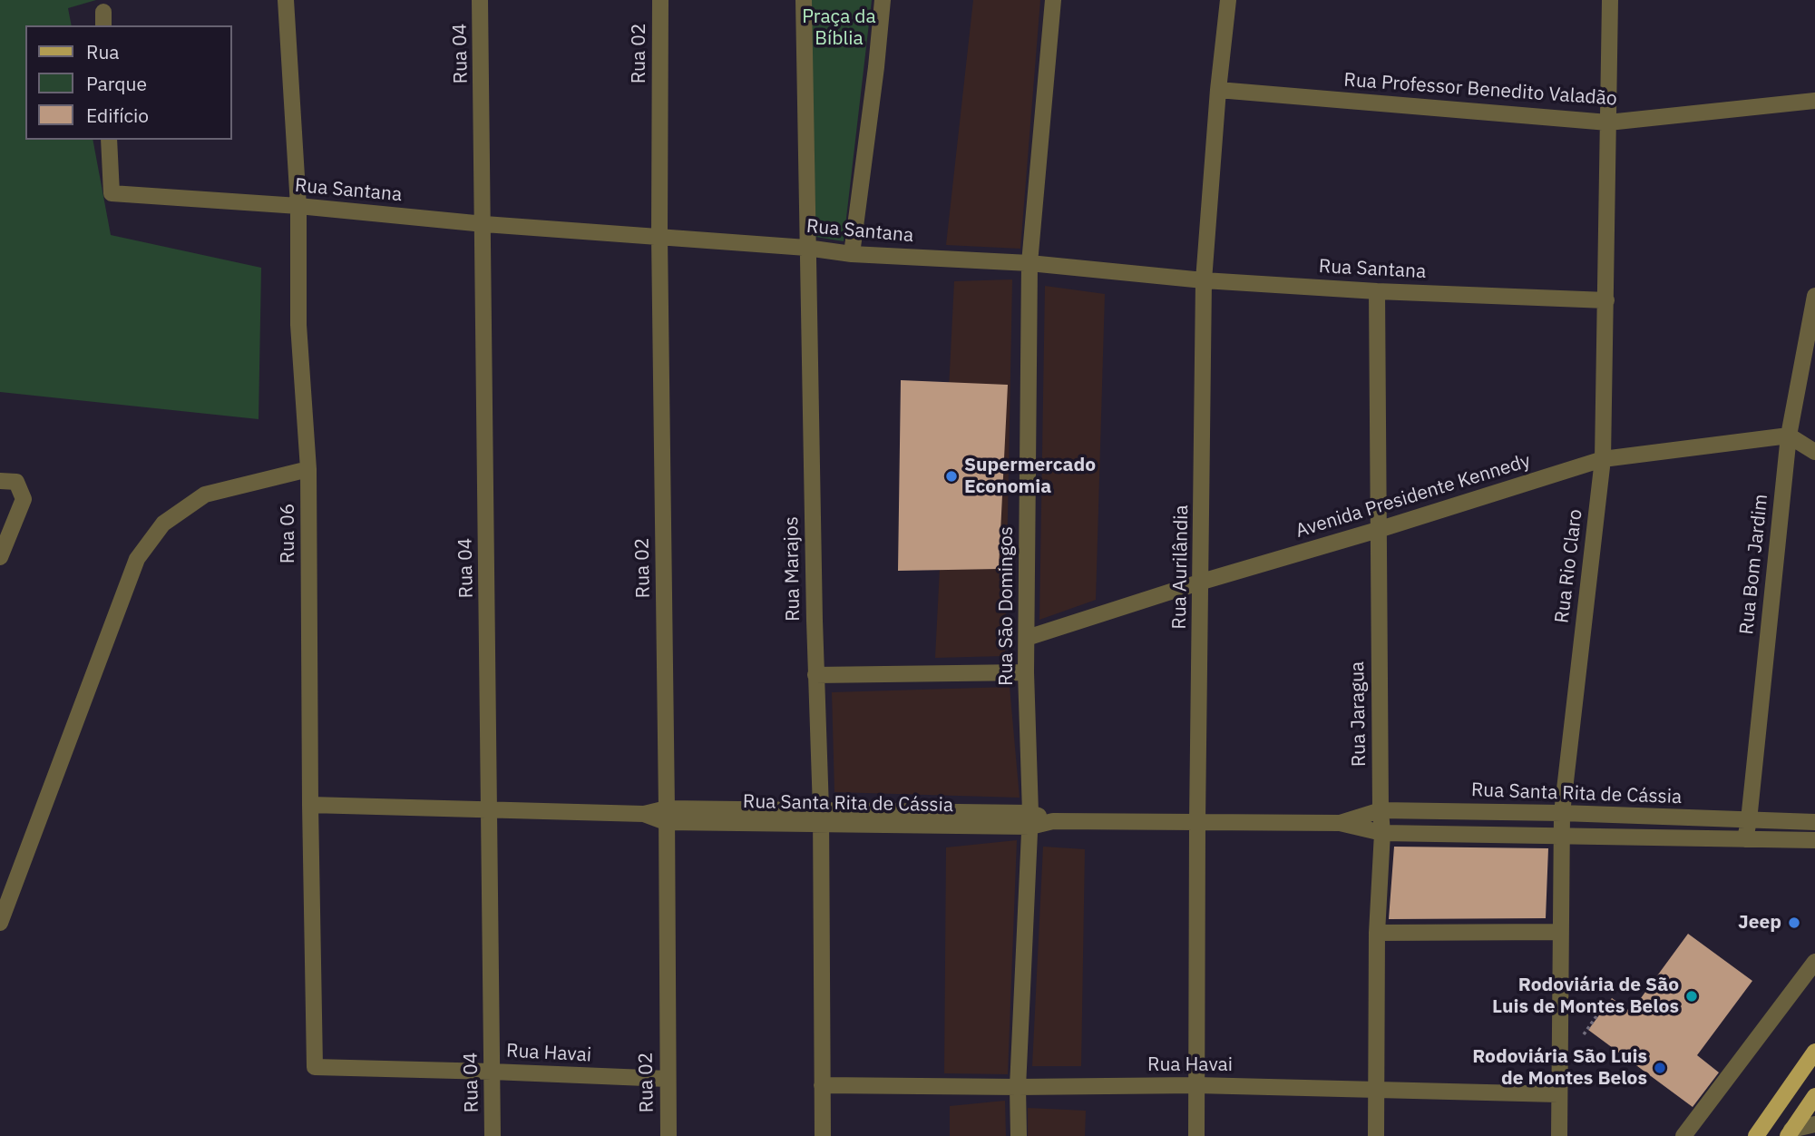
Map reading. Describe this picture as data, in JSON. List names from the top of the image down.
{
  "streets": {
    "street": [
      "Rua 04",
      "Rua 02",
      "Rua Professor Benedito Valadão",
      "Rua Santana",
      "Avenida Presidente Kennedy",
      "Rua 06",
      "Rua Bom Jardim",
      "Rua Rio Claro",
      "Rua Aurilândia",
      "Rua Marajos",
      "Rua São Domingos",
      "Rua Jaragua",
      "Rua Santa Rita de Cássia",
      "Rua Havai"
    ]
  },
  "crossings": [
    ["Rua 04", "Rua Santana"],
    ["Rua 04", "Rua Santa Rita de Cássia"],
    ["Rua 04", "Rua Havai"],
    ["Rua 02", "Rua Santana"],
    ["Rua 02", "Rua Santa Rita de Cássia"],
    ["Rua 02", "Rua Havai"],
    ["Rua Professor Benedito Valadão", "Rua Rio Claro"],
    ["Rua Professor Benedito Valadão", "Rua Aurilândia"],
    ["Rua Santana", "Rua 06"],
    ["Rua Santana", "Rua Rio Claro"],
    ["Rua Santana", "Rua Aurilândia"],
    ["Rua Santana", "Rua Marajos"],
    ["Rua Santana", "Rua São Domingos"],
    ["Rua Santana", "Rua Jaragua"],
    ["Avenida Presidente Kennedy", "Rua Bom Jardim"],
    ["Avenida Presidente Kennedy", "Rua Rio Claro"],
    ["Avenida Presidente Kennedy", "Rua Aurilândia"],
    ["Avenida Presidente Kennedy", "Rua São Domingos"],
    ["Avenida Presidente Kennedy", "Rua Jaragua"],
    ["Rua 06", "Rua Santa Rita de Cássia"],
    ["Rua 06", "Rua Havai"],
    ["Rua Bom Jardim", "Rua Santa Rita de Cássia"],
    ["Rua Rio Claro", "Rua Santa Rita de Cássia"],
    ["Rua Rio Claro", "Rua Havai"],
    ["Rua Aurilândia", "Rua Santa Rita de Cássia"],
    ["Rua Aurilândia", "Rua Havai"],
    ["Rua Marajos", "Rua Santa Rita de Cássia"],
    ["Rua Marajos", "Rua Havai"],
    ["Rua São Domingos", "Rua Santa Rita de Cássia"],
    ["Rua São Domingos", "Rua Havai"],
    ["Rua Jaragua", "Rua Santa Rita de Cássia"],
    ["Rua Jaragua", "Rua Havai"]
  ],
  "parks": ["Praça da Bíblia"],
  "places": [
    "Supermercado Economia",
    "Jeep",
    "Rodoviária de São Luis de Montes Belos",
    "Rodoviária São Luis de Montes Belos"
  ],
  "legend": ["Rua", "Parque", "Edifício"]
}
